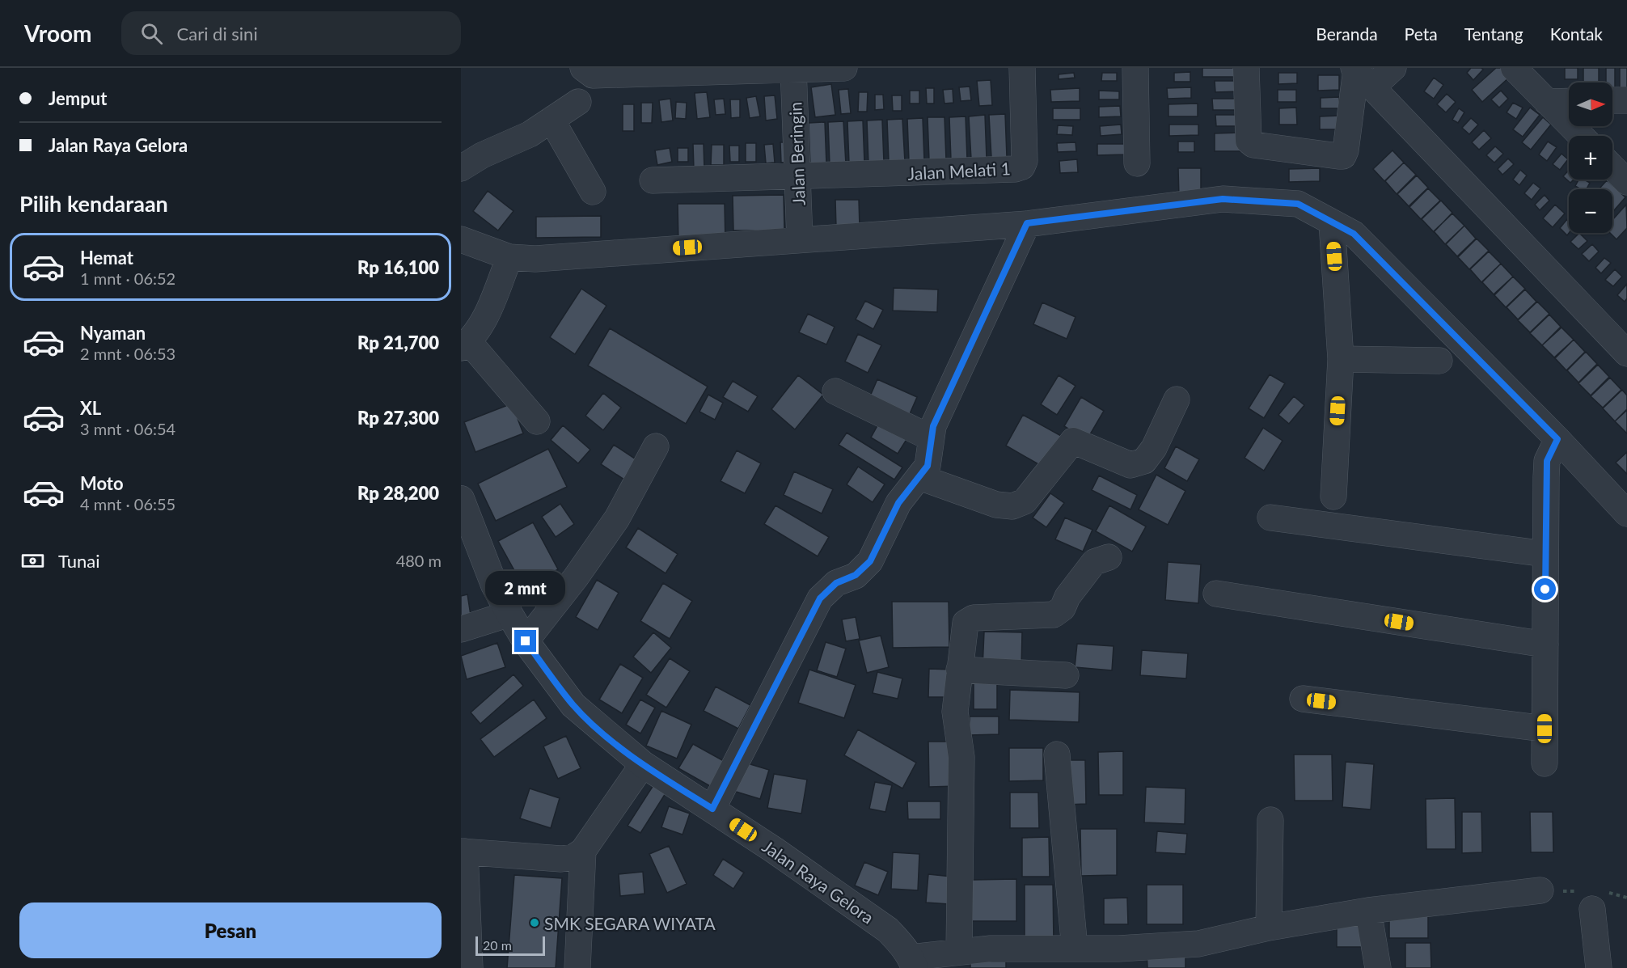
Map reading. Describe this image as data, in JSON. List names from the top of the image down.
{
  "streets": {
    "street": ["Jalan Beringin", "Jalan Melati 1", "Jalan Raya Gelora"]
  },
  "crossings": [
    ["Jalan Beringin", "Jalan Melati 1"]
  ],
  "places": ["SMK SEGARA WIYATA"],
  "scale_bar": "20 m",
  "north": "right",
  "page": {
    "header": "Vroom",
    "search": "Cari di sini",
    "nav": [
      "Beranda",
      "Peta",
      "Tentang",
      "Kontak"
    ],
    "banner": ["Jemput", "Jalan Raya Gelora"],
    "map_buttons": ["+", "−"],
    "heading": "Pilih kendaraan",
    "list": [
      {
        "name": "Hemat",
        "note": "1 mnt · 06:52",
        "value": "Rp 16,100"
      },
      {
        "name": "Nyaman",
        "note": "2 mnt · 06:53",
        "value": "Rp 21,700"
      },
      {
        "name": "XL",
        "note": "3 mnt · 06:54",
        "value": "Rp 27,300"
      },
      {
        "name": "Moto",
        "note": "4 mnt · 06:55",
        "value": "Rp 28,200"
      }
    ],
    "pay": ["Tunai", "480 m"],
    "bubble": "2 mnt",
    "buttons": "Pesan",
    "scale": "20 m"
  }
}
